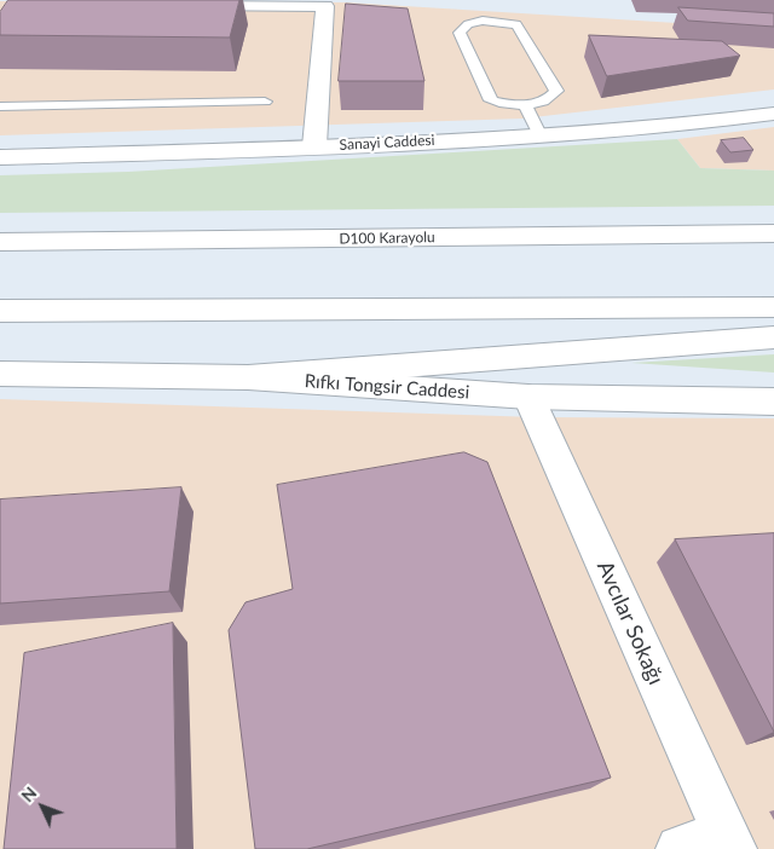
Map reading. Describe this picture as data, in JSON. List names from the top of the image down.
{
  "streets": {
    "main road": [
      "Sanayi Caddesi",
      "D100 Karayolu",
      "Rıfkı Tongsir Caddesi",
      "Avcılar Sokağı"
    ]
  },
  "crossings": [
    ["Rıfkı Tongsir Caddesi", "Avcılar Sokağı"]
  ],
  "north": "top left"
}
